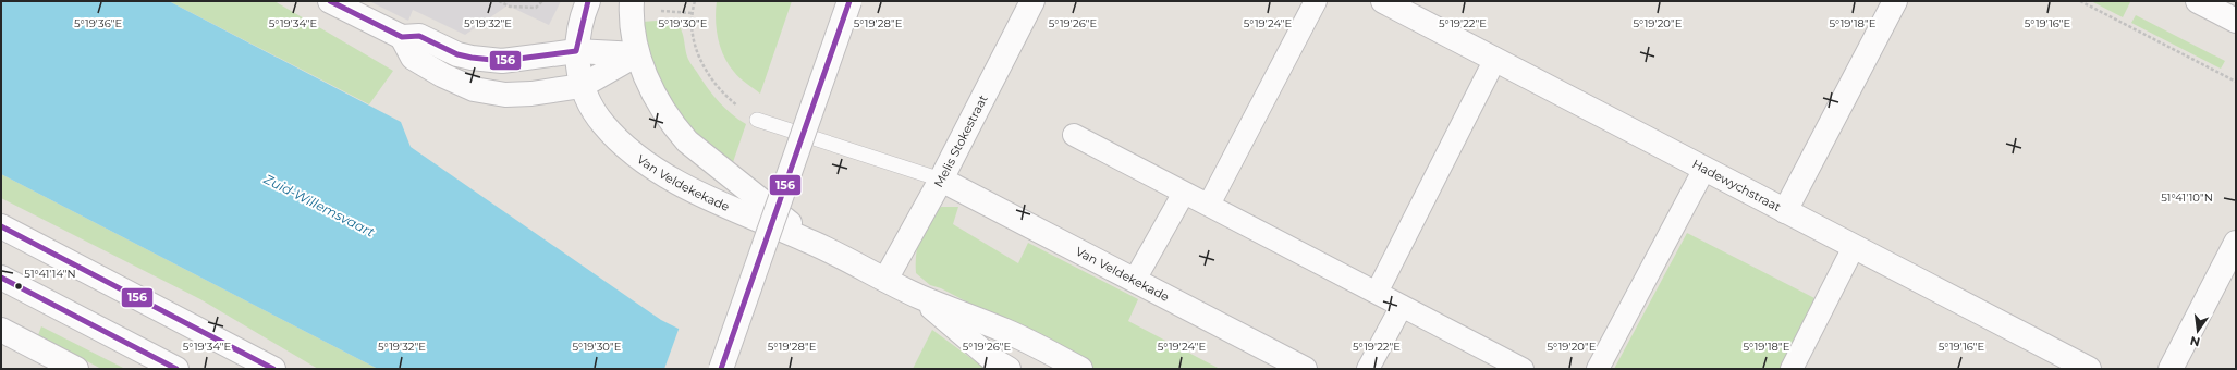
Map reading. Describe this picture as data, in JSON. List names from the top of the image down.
{
  "streets": {
    "main road": ["Melis Stokestraat", "Van Veldekekade", "Hadewychstraat"]
  },
  "crossings": [
    ["Melis Stokestraat", "Van Veldekekade"]
  ],
  "water": ["Zuid-Willemsvaart"],
  "lines": ["transit line 156"],
  "north": "bottom",
  "coordinates": [
    "5°19'36\"E",
    "5°19'34\"E",
    "5°19'32\"E",
    "5°19'30\"E",
    "5°19'28\"E",
    "5°19'26\"E",
    "5°19'24\"E",
    "5°19'22\"E",
    "5°19'20\"E",
    "5°19'18\"E",
    "5°19'16\"E",
    "51°41'10\"N",
    "51°41'14\"N"
  ]
}
